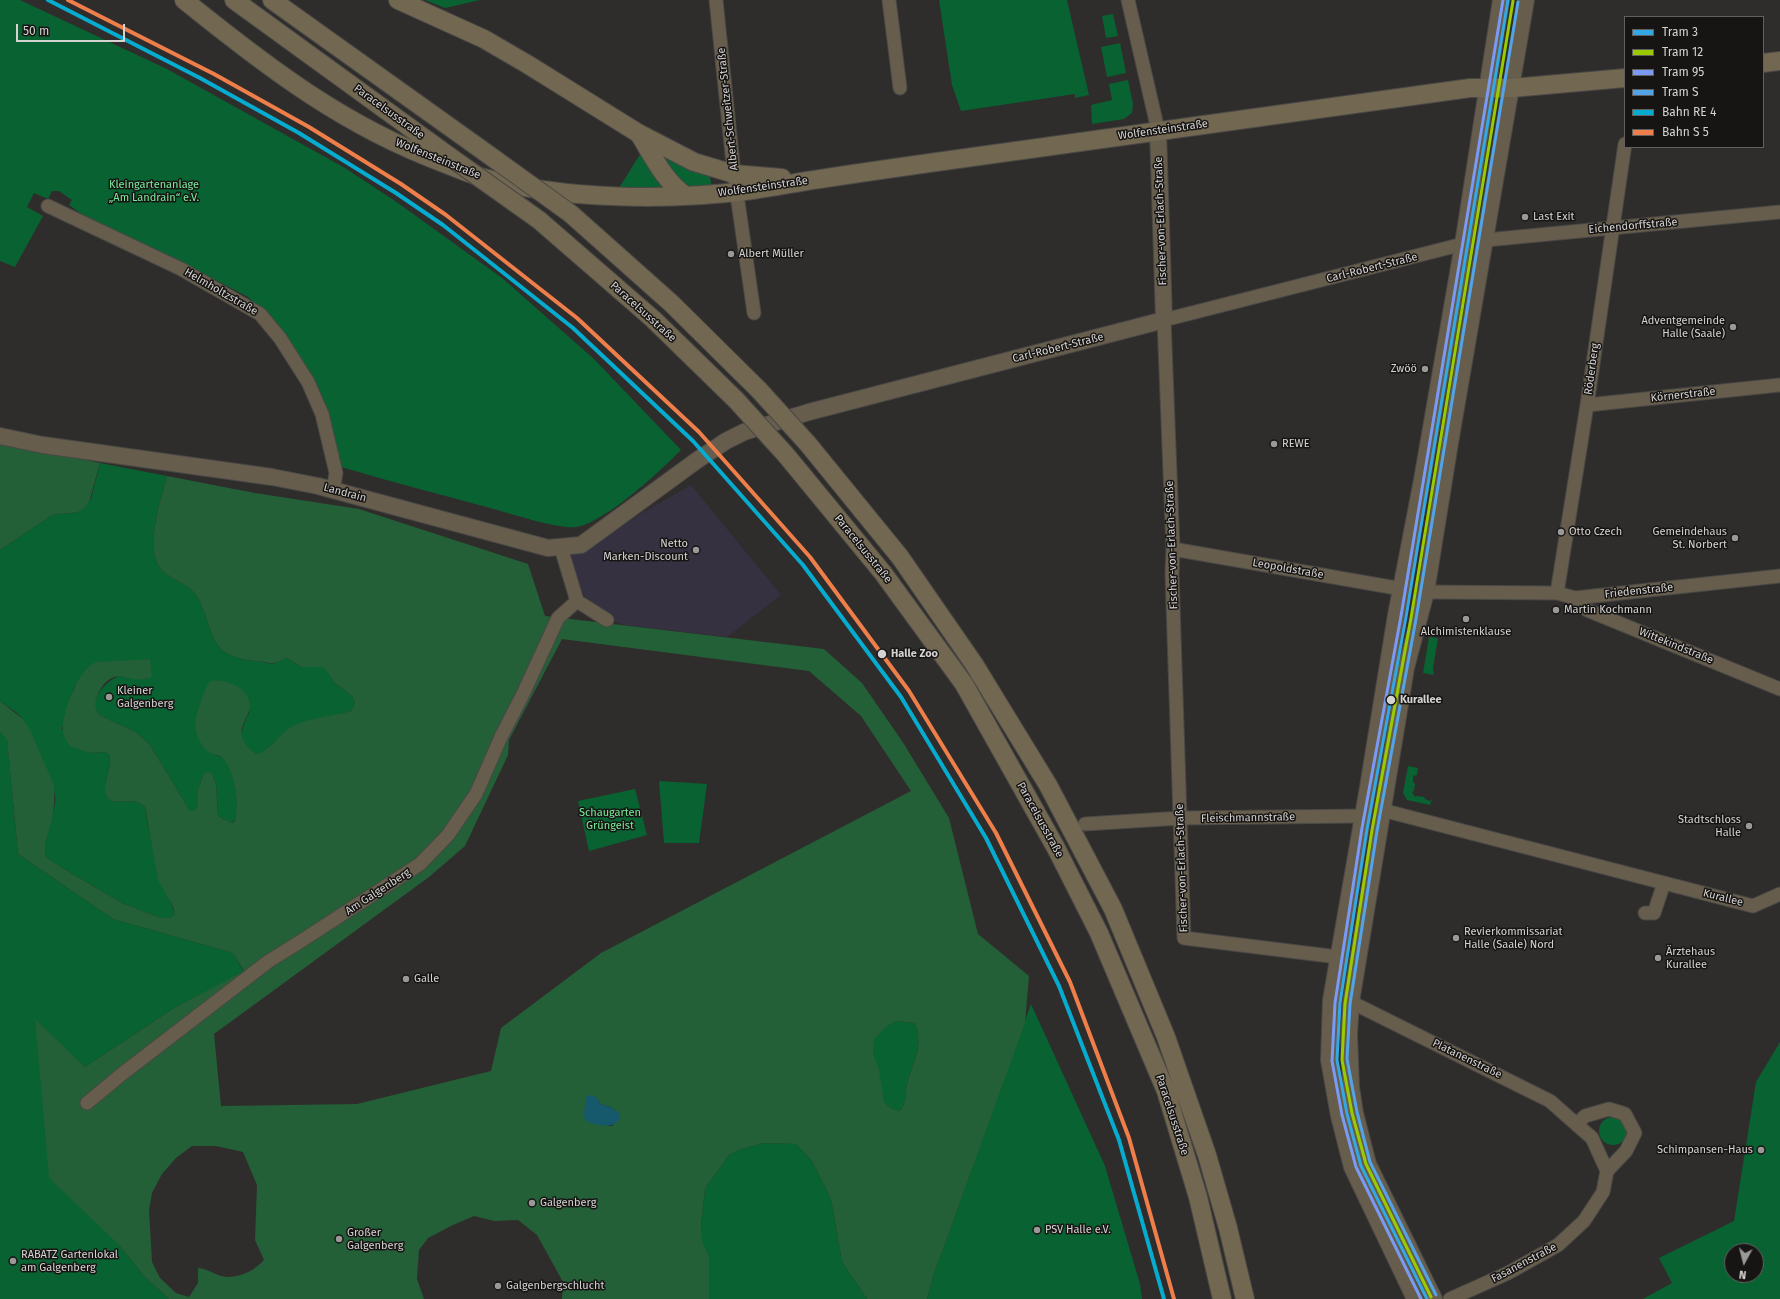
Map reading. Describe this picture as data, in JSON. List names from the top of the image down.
{
  "streets": {
    "main road": ["Paracelsusstraße", "Wolfensteinstraße"],
    "street": [
      "Albert-Schweitzer-Straße",
      "Fischer-von-Erlach-Straße",
      "Eichendorffstraße",
      "Carl-Robert-Straße",
      "Helmholtzstraße",
      "Röderberg",
      "Körnerstraße",
      "Landrain",
      "Leopoldstraße",
      "Friedenstraße",
      "Wittekindstraße",
      "Fleischmannstraße",
      "Am Galgenberg",
      "Kurallee",
      "Platanenstraße",
      "Fasanenstraße"
    ]
  },
  "crossings": [
    ["Albert-Schweitzer-Straße", "Wolfensteinstraße"],
    ["Paracelsusstraße", "Fleischmannstraße"],
    ["Wolfensteinstraße", "Fischer-von-Erlach-Straße"],
    ["Fischer-von-Erlach-Straße", "Carl-Robert-Straße"],
    ["Fischer-von-Erlach-Straße", "Leopoldstraße"],
    ["Fischer-von-Erlach-Straße", "Fleischmannstraße"],
    ["Eichendorffstraße", "Röderberg"],
    ["Carl-Robert-Straße", "Landrain"],
    ["Helmholtzstraße", "Landrain"],
    ["Röderberg", "Körnerstraße"],
    ["Röderberg", "Friedenstraße"],
    ["Friedenstraße", "Wittekindstraße"],
    ["Platanenstraße", "Fasanenstraße"]
  ],
  "parks": ["Kleingartenanlage „Am Landrain“ e.V.", "Schaugarten Grüngeist"],
  "places": [
    "Last Exit",
    "Albert Müller",
    "Adventgemeinde Halle (Saale)",
    "Zwöö",
    "REWE",
    "Otto Czech",
    "Gemeindehaus St. Norbert",
    "Netto Marken-Discount",
    "Martin Kochmann",
    "Alchimistenklause",
    "Halle Zoo",
    "Kleiner Galgenberg",
    "Kurallee",
    "Stadtschloss Halle",
    "Revierkommissariat Halle (Saale) Nord",
    "Ärztehaus Kurallee",
    "Galle",
    "Schimpansen-Haus",
    "Galgenberg",
    "PSV Halle e.V.",
    "Großer Galgenberg",
    "RABATZ Gartenlokal am Galgenberg",
    "Galgenbergschlucht"
  ],
  "lines": [
    "tram line 3",
    "tram line 95",
    "tram line 12",
    "tram line S"
  ],
  "legend": [
    "Tram 3",
    "Tram 12",
    "Tram 95",
    "Tram S",
    "Bahn RE 4",
    "Bahn S 5"
  ],
  "scale_bar": "50 m",
  "north": "bottom"
}
